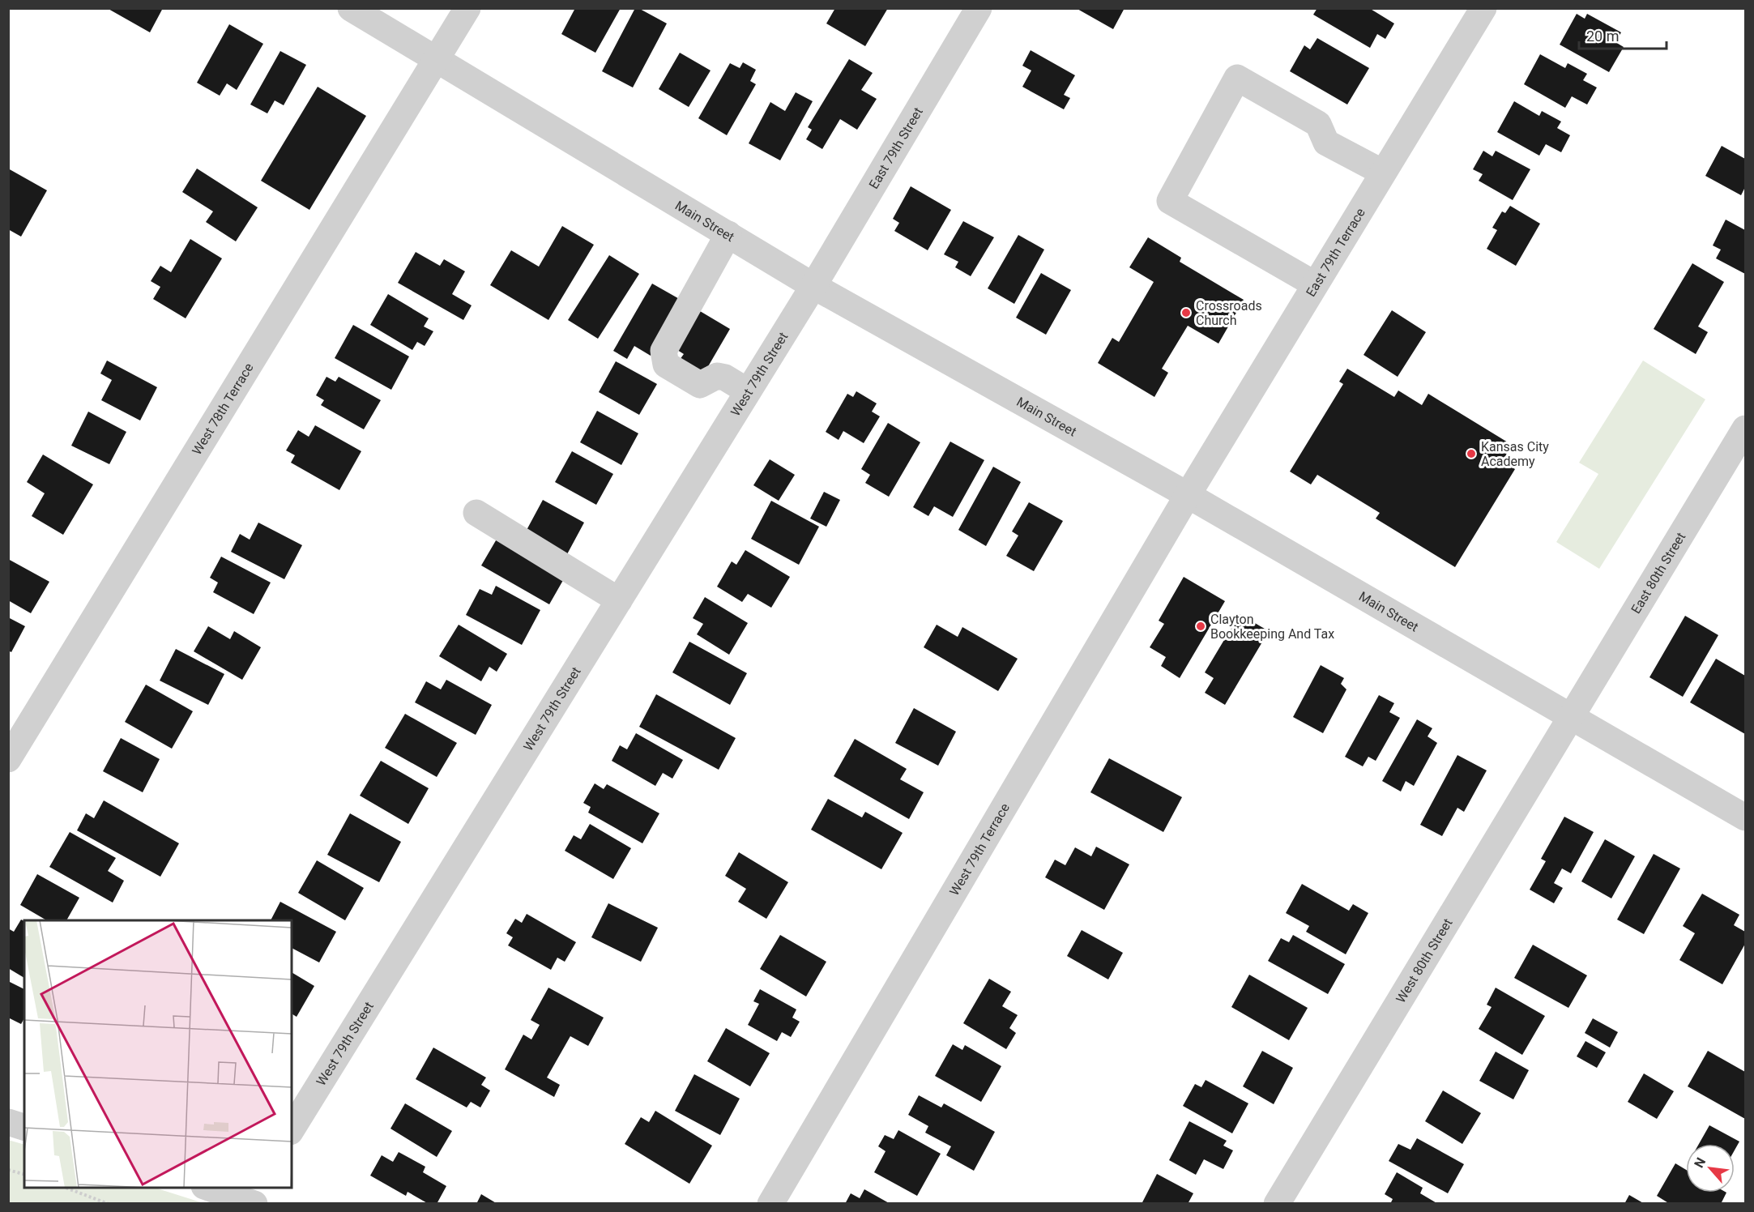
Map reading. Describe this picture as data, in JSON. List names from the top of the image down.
{
  "streets": {
    "street": [
      "East 79th Street",
      "Main Street",
      "East 79th Terrace",
      "West 79th Street",
      "West 78th Terrace",
      "East 80th Street",
      "West 79th Terrace",
      "West 80th Street"
    ]
  },
  "crossings": [
    ["East 79th Street", "Main Street"],
    ["East 79th Street", "West 79th Street"],
    ["Main Street", "East 79th Terrace"],
    ["Main Street", "West 79th Street"],
    ["Main Street", "West 78th Terrace"],
    ["Main Street", "East 80th Street"],
    ["Main Street", "West 79th Terrace"],
    ["Main Street", "West 80th Street"],
    ["East 79th Terrace", "West 79th Terrace"],
    ["East 80th Street", "West 80th Street"]
  ],
  "places": ["Crossroads Church", "Kansas City Academy", "Clayton Bookkeeping And Tax"],
  "scale_bar": "20 m",
  "north": "top left"
}
